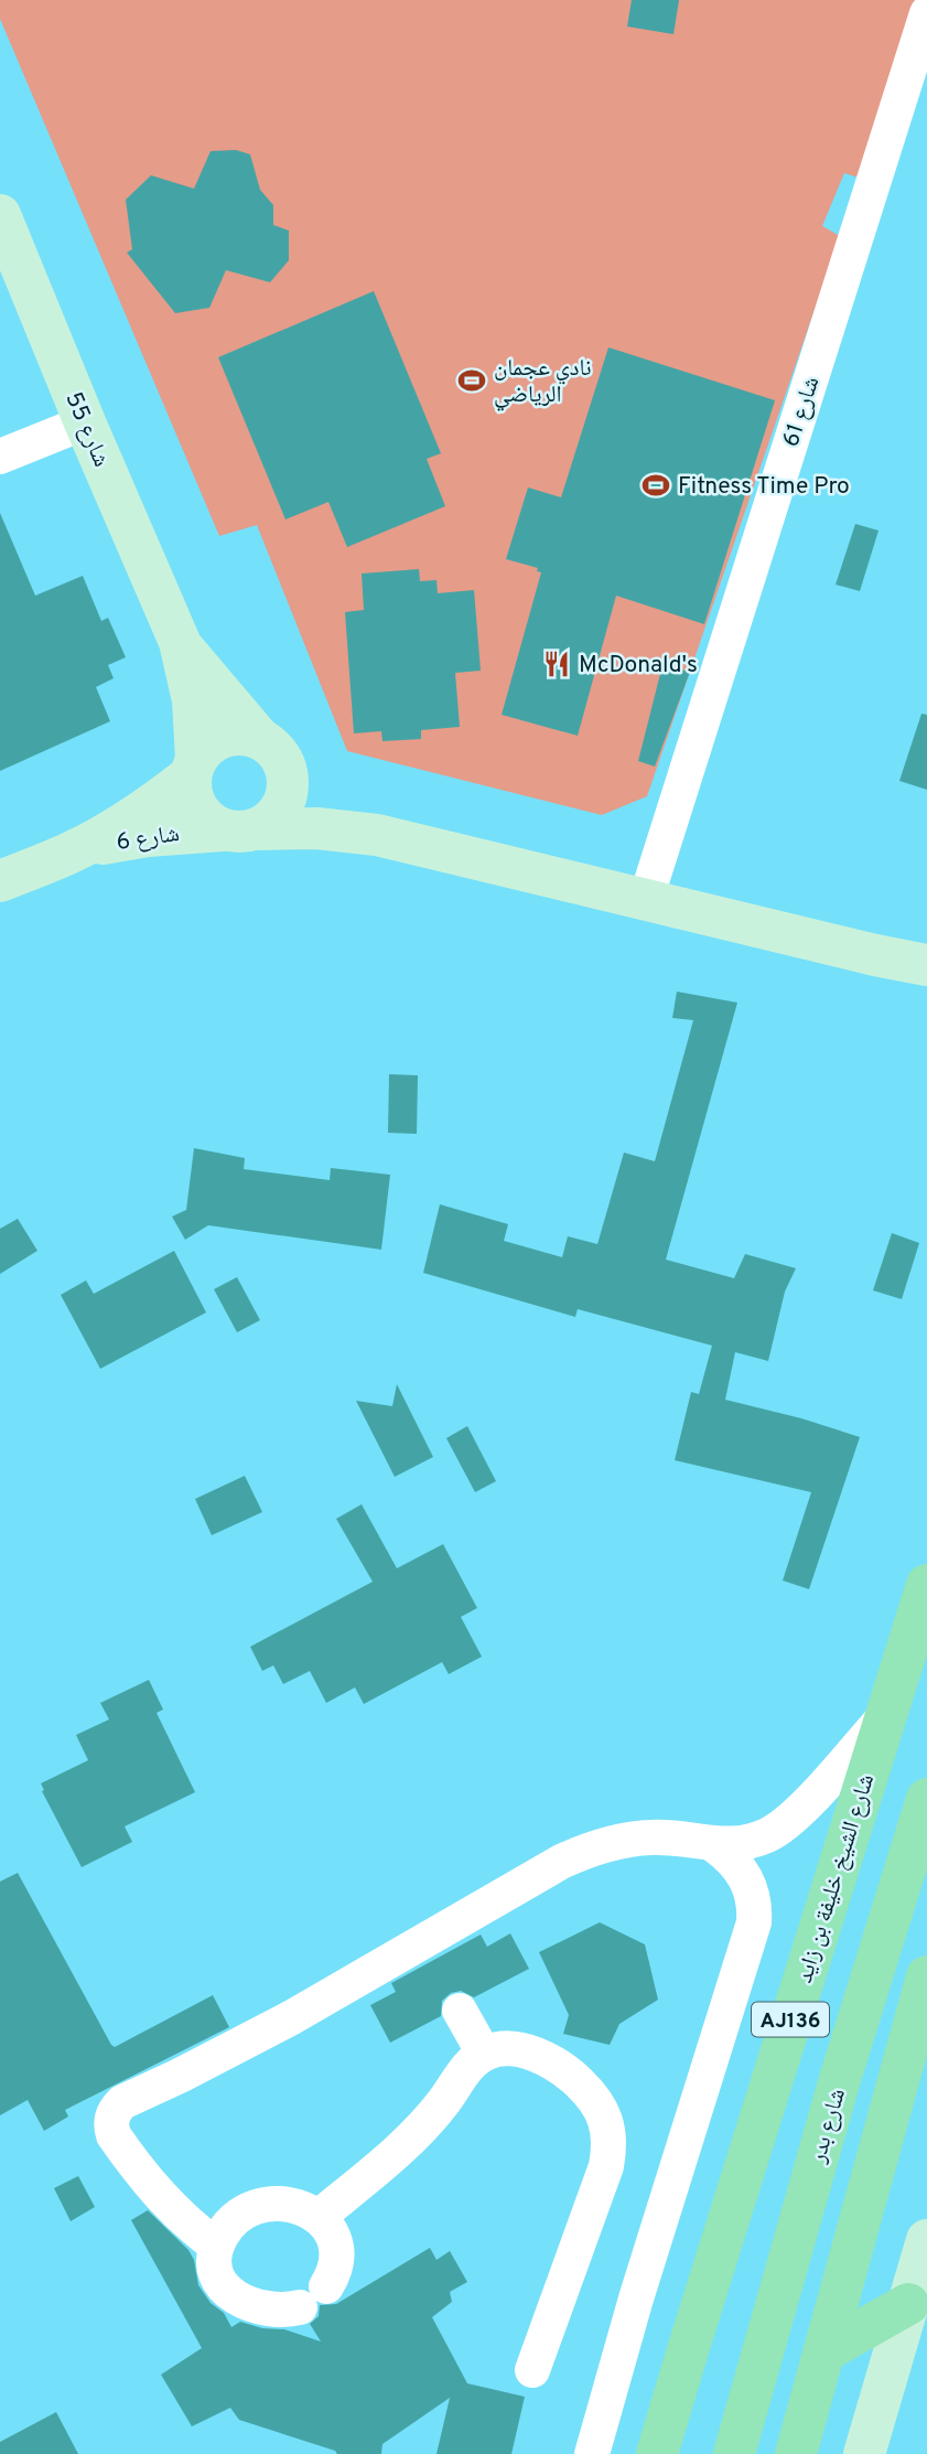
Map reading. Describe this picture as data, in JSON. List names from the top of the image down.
{
  "streets": {
    "main road": ["شارع الشيخ خليفة بن زايد", "AJ136", "شارع بدر"],
    "street": ["شارع 61", "شارع 55", "شارع 6"]
  },
  "crossings": [
    ["شارع 55", "شارع 6"]
  ],
  "places": {
    "sports": ["نادي عجمان الرياضي", "Fitness Time Pro"],
    "restaurant": ["McDonald's"]
  }
}
